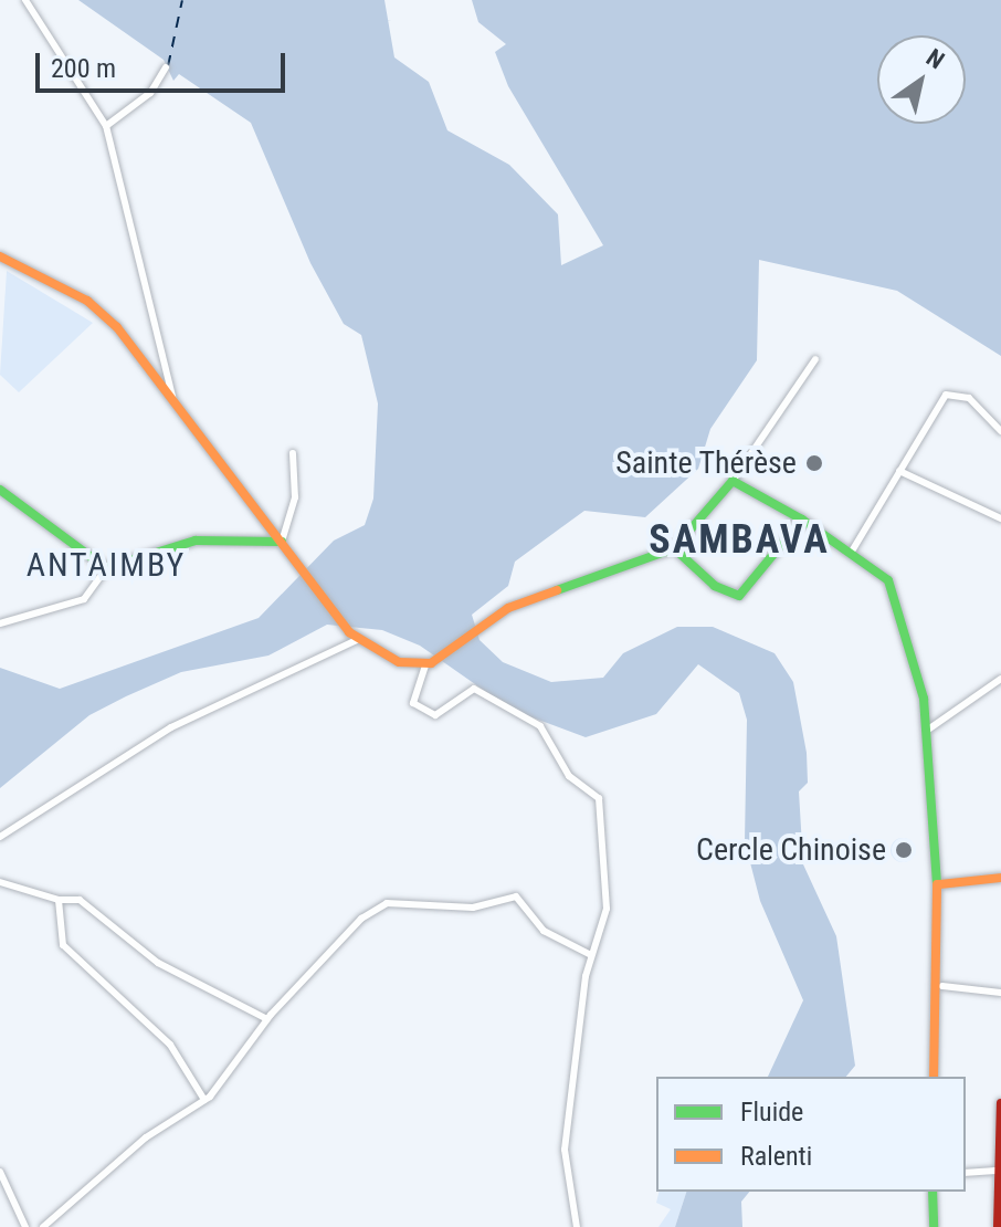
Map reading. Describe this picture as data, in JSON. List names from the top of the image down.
{
  "districts": ["SAMBAVA", "ANTAIMBY"],
  "places": ["Sainte Thérèse", "Cercle Chinoise"],
  "legend": ["Fluide", "Ralenti"],
  "scale_bar": "200 m",
  "north": "top right"
}
